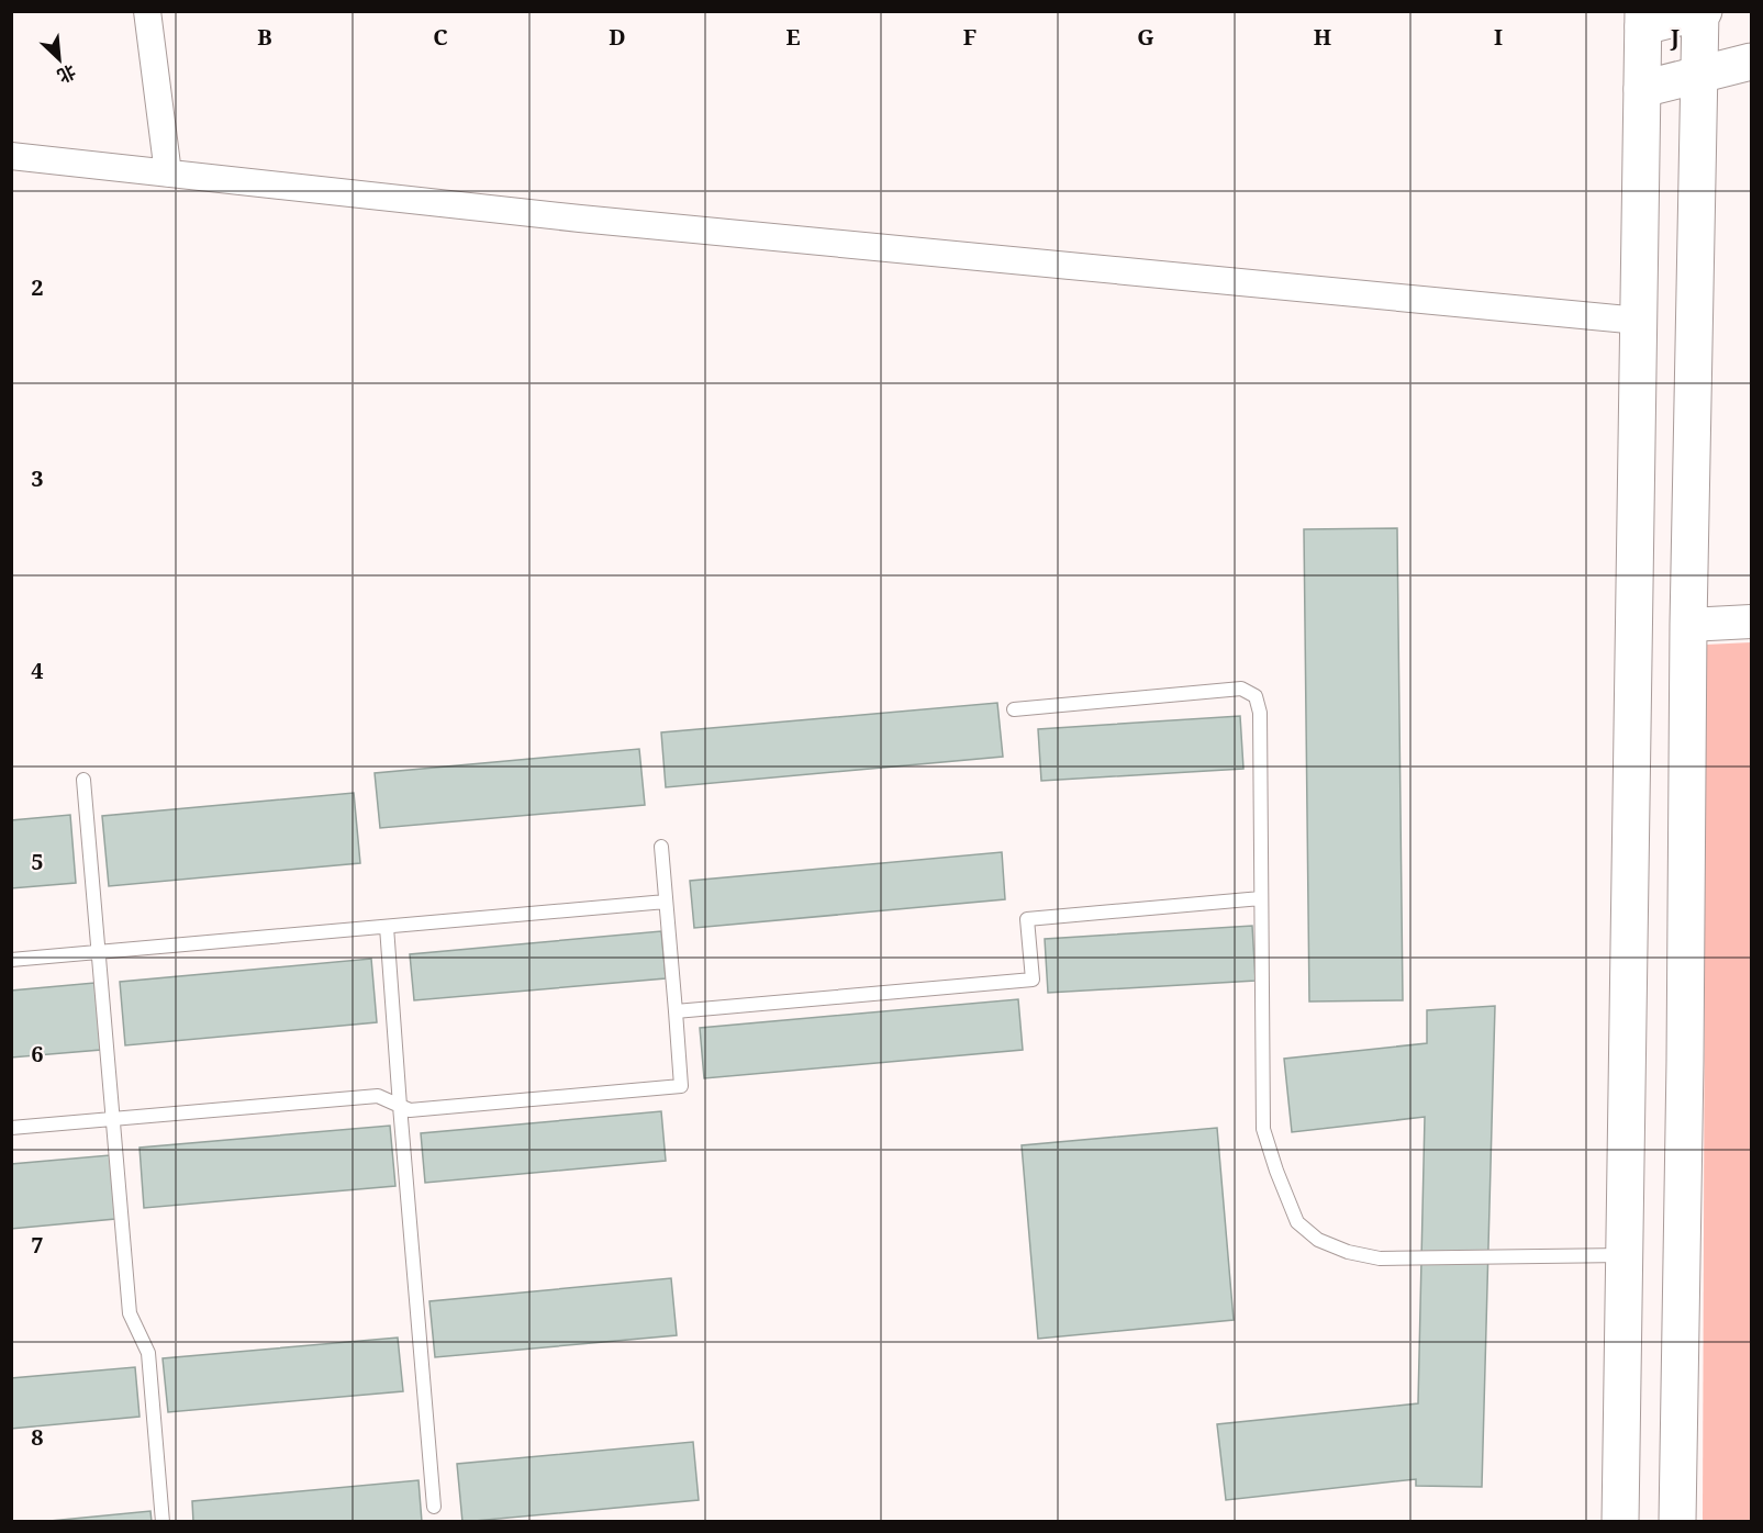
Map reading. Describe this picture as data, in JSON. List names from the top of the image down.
{
  "north": "bottom right",
  "grid": {
    "columns": [
      "B",
      "C",
      "D",
      "E",
      "F",
      "G",
      "H",
      "I",
      "J"
    ],
    "rows": [
      "2",
      "3",
      "4",
      "5",
      "6",
      "7",
      "8"
    ]
  }
}
